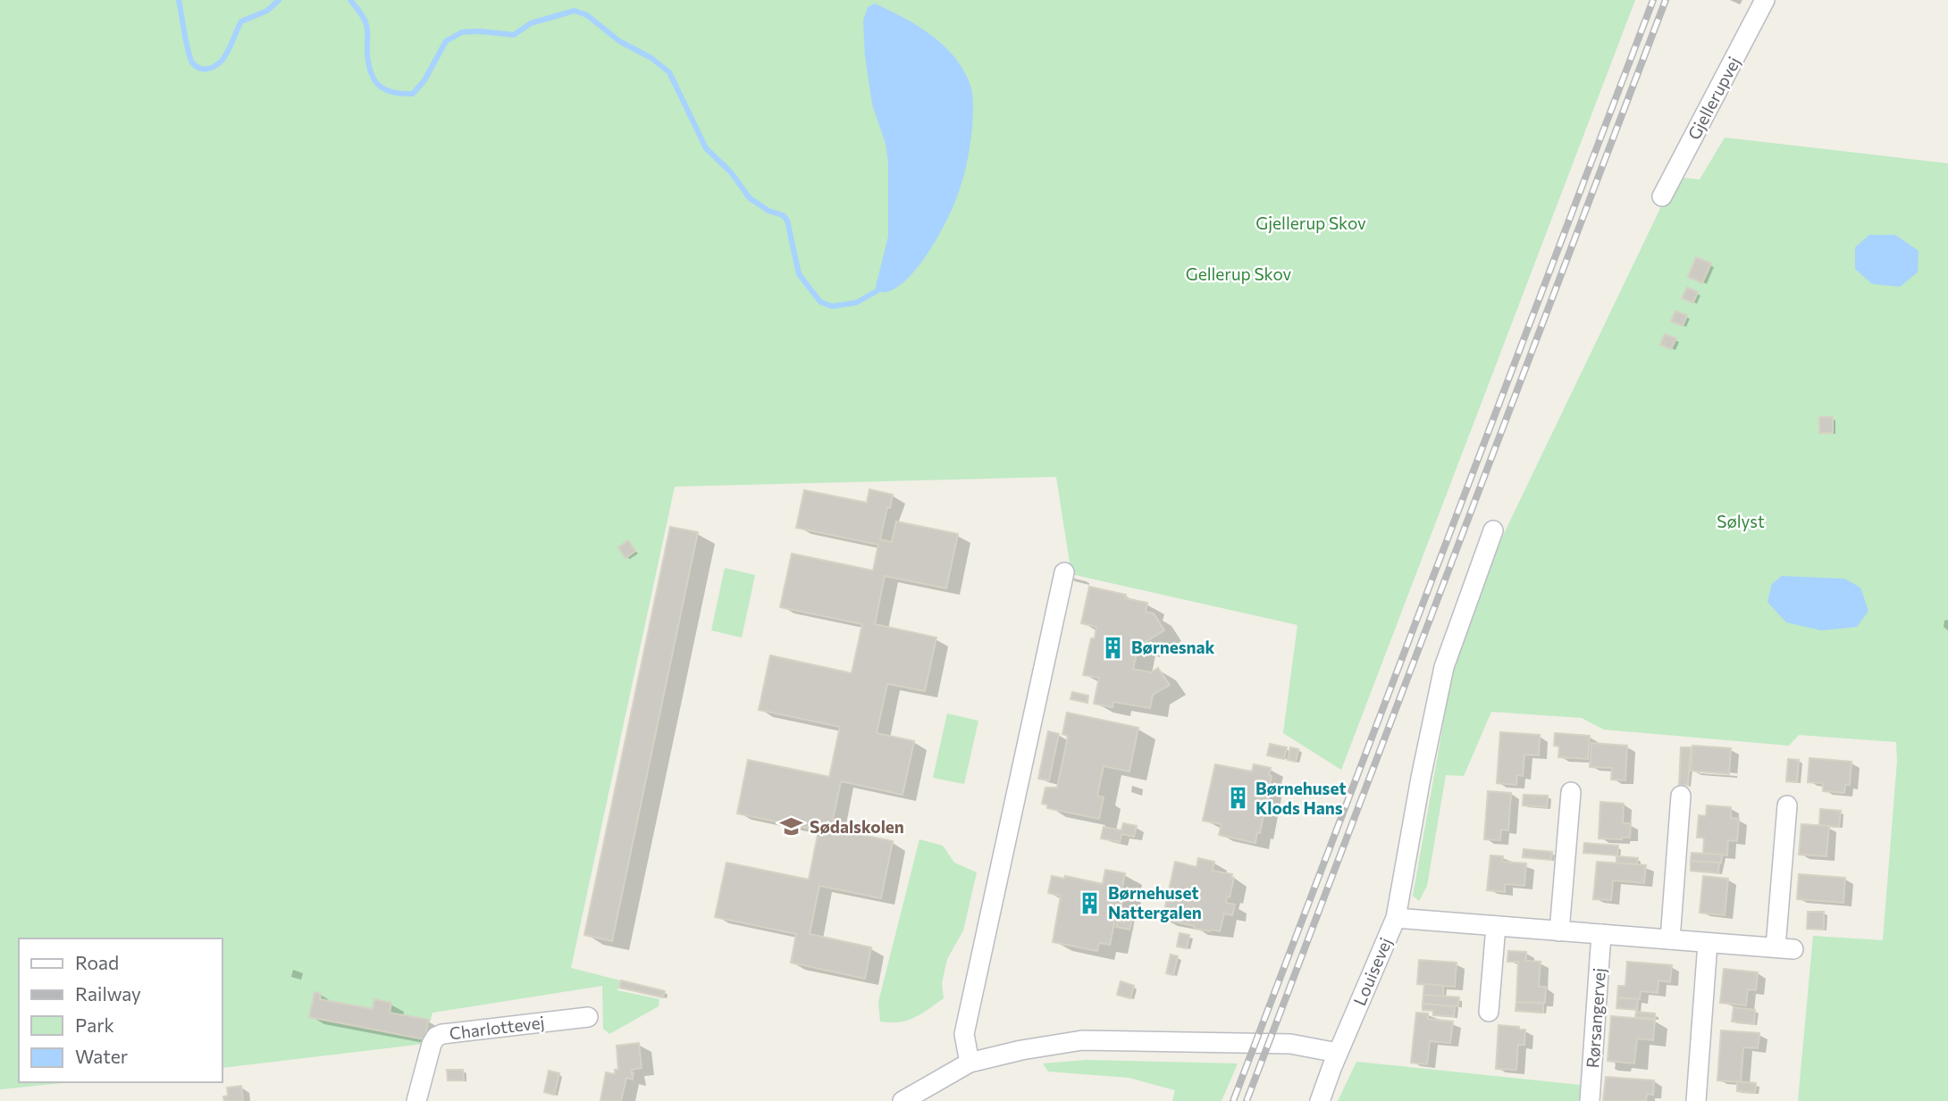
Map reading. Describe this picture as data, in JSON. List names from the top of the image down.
{
  "streets": {
    "street": [
      "Gjellerupvej",
      "Louisevej",
      "Rørsangervej",
      "Charlottevej"
    ]
  },
  "parks": ["Gjellerup Skov", "Gellerup Skov", "Sølyst"],
  "places": {
    "building": ["Børnesnak", "Børnehuset Klods Hans", "Børnehuset Nattergalen"],
    "school or university": ["Sødalskolen"]
  },
  "legend": [
    "Road",
    "Railway",
    "Park",
    "Water"
  ]
}
